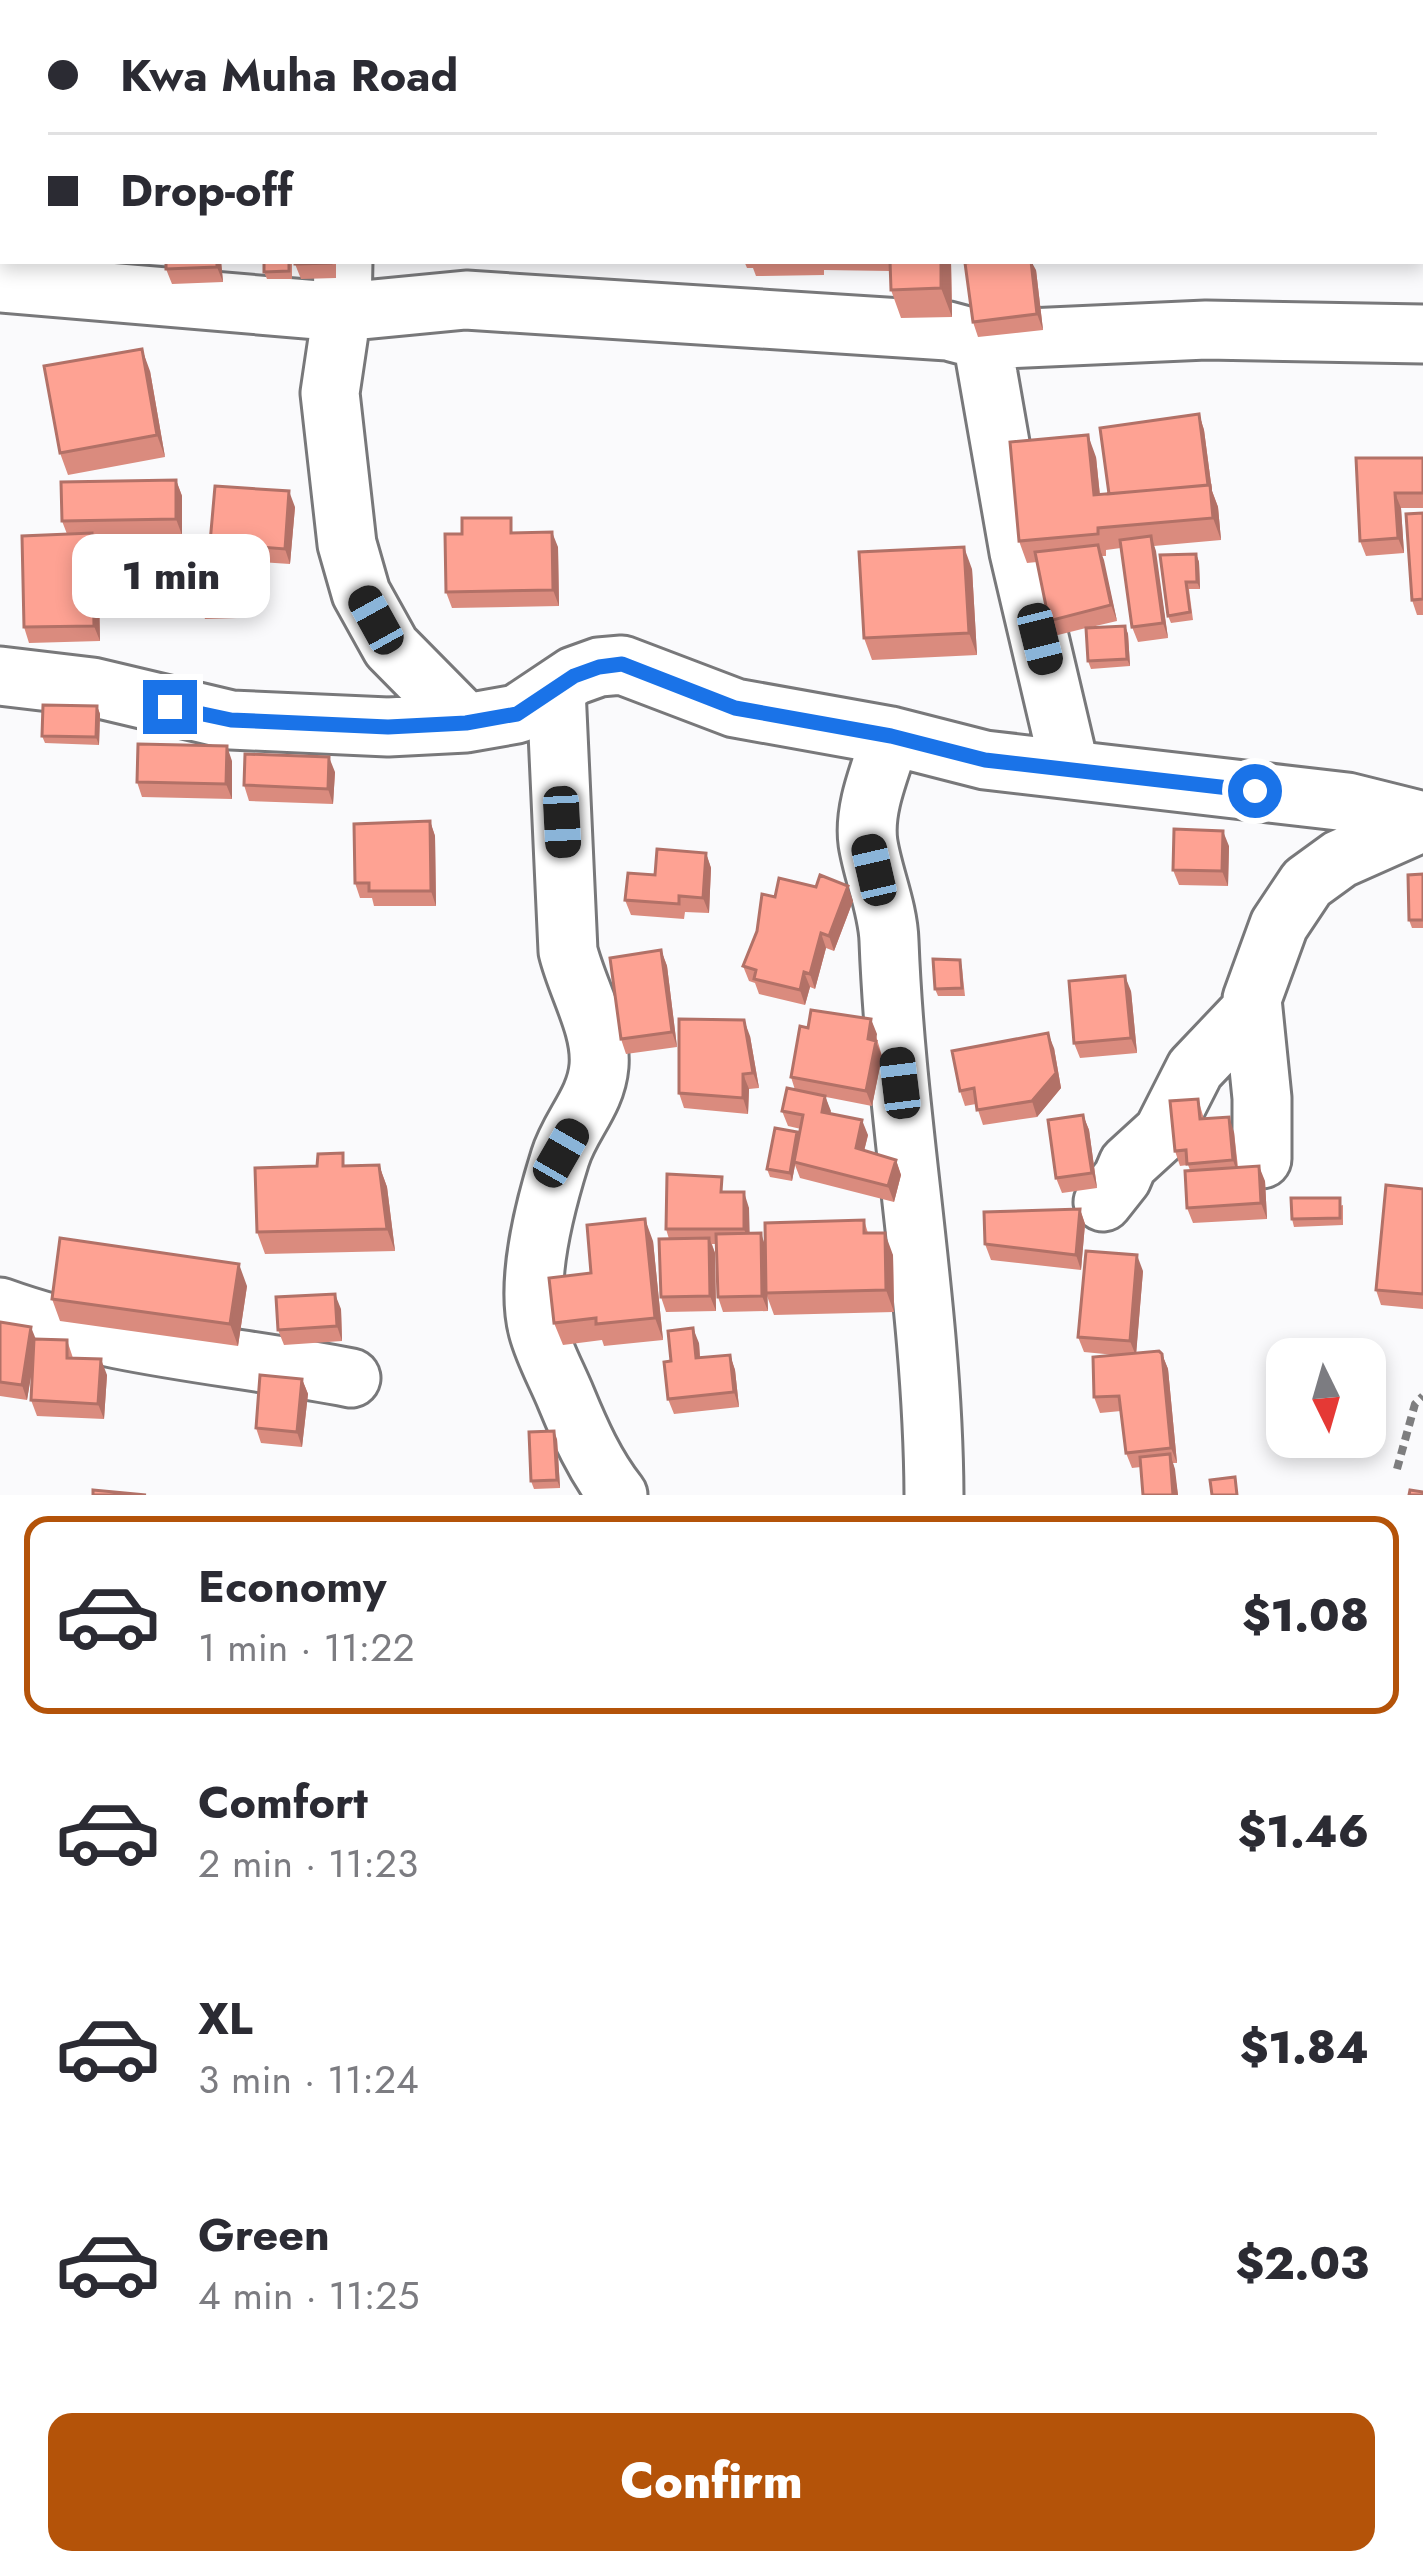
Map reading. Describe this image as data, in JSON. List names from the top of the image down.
{
  "north": "bottom",
  "page": {
    "banner": ["Kwa Muha Road", "Drop-off"],
    "bubble": "1 min",
    "list": [
      {
        "name": "Economy",
        "note": "1 min · 11:22",
        "value": "$1.08"
      },
      {
        "name": "Comfort",
        "note": "2 min · 11:23",
        "value": "$1.46"
      },
      {
        "name": "XL",
        "note": "3 min · 11:24",
        "value": "$1.84"
      },
      {
        "name": "Green",
        "note": "4 min · 11:25",
        "value": "$2.03"
      }
    ],
    "buttons": "Confirm"
  }
}
